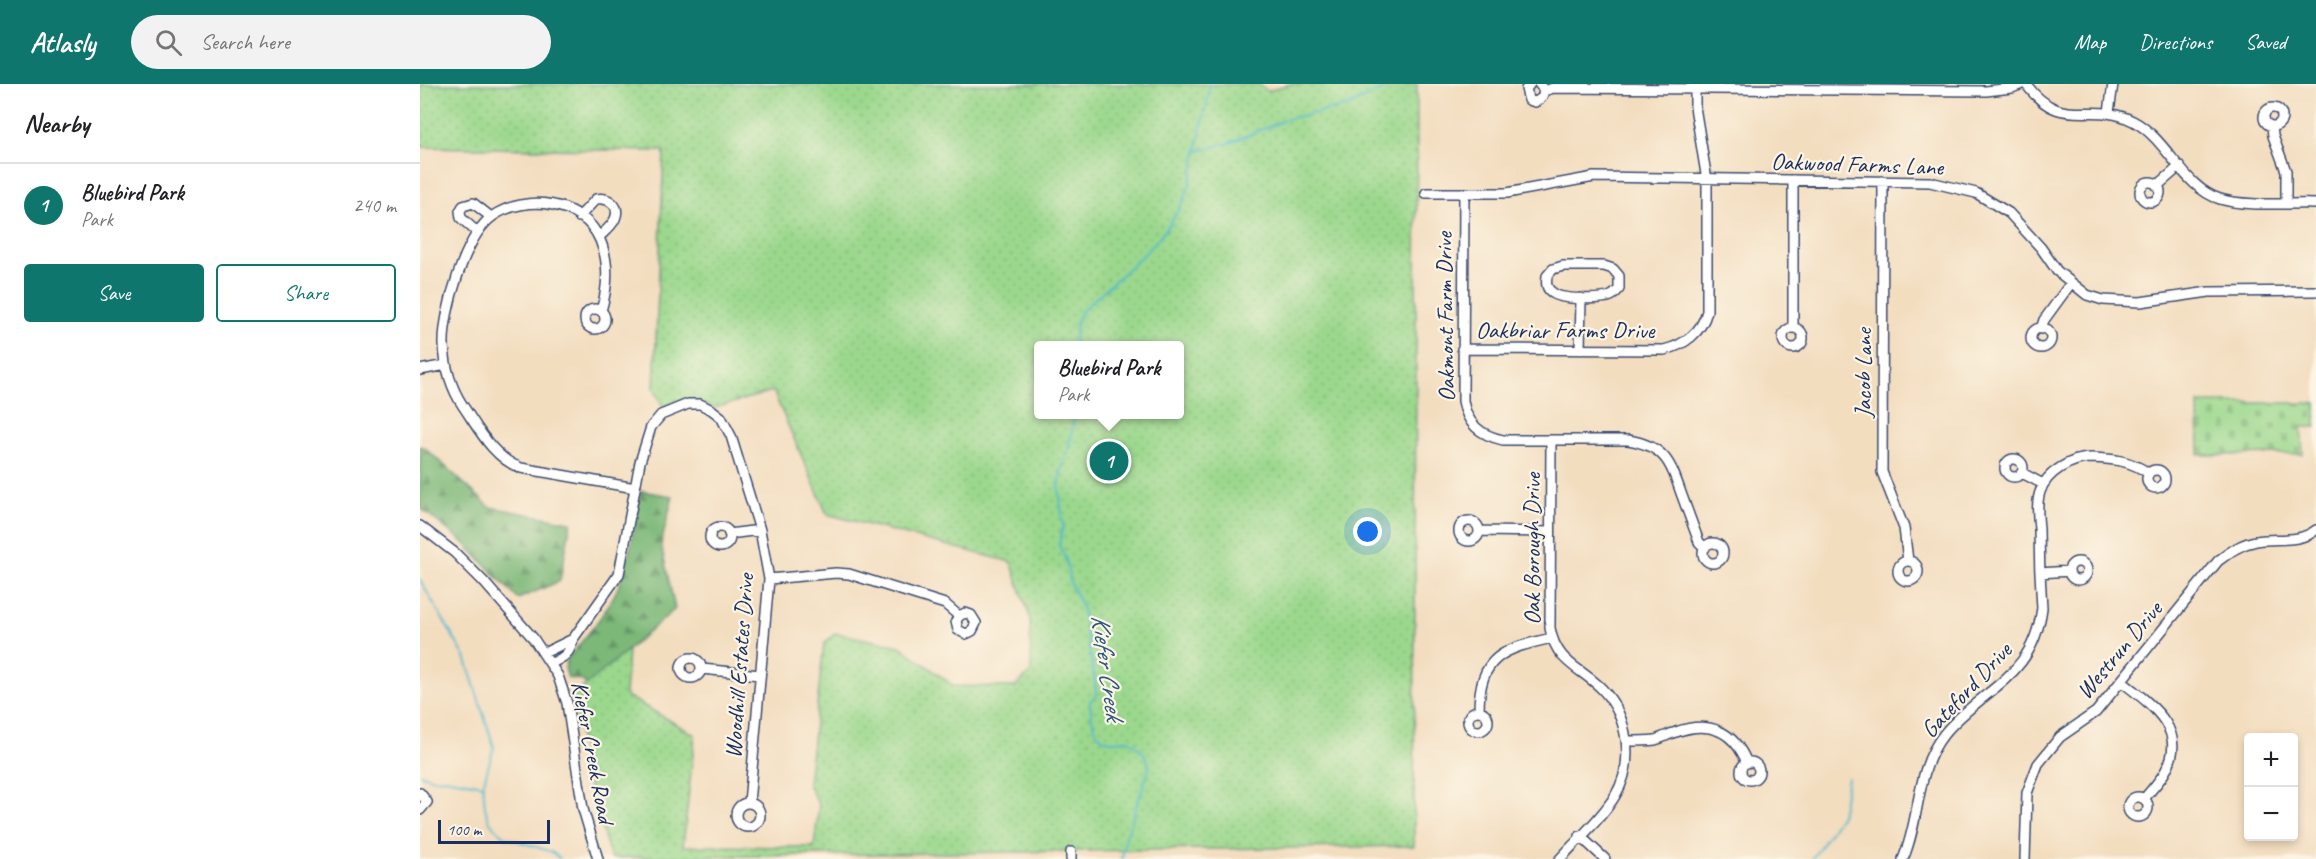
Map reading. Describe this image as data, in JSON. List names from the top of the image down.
{
  "streets": {
    "street": [
      "Oakwood Farms Lane",
      "Oakmont Farm Drive",
      "Oakbriar Farms Drive",
      "Jacob Lane",
      "Oak Borough Drive",
      "Westrun Drive",
      "Woodhill Estates Drive",
      "Gateford Drive",
      "Kiefer Creek Road"
    ]
  },
  "crossings": [
    ["Oakwood Farms Lane", "Oakmont Farm Drive"],
    ["Oakwood Farms Lane", "Oakbriar Farms Drive"],
    ["Oakwood Farms Lane", "Jacob Lane"],
    ["Oakmont Farm Drive", "Oakbriar Farms Drive"],
    ["Oakmont Farm Drive", "Oak Borough Drive"],
    ["Woodhill Estates Drive", "Kiefer Creek Road"]
  ],
  "water": ["Kiefer Creek"],
  "scale_bar": "100 m",
  "page": {
    "header": "Atlasly",
    "search": "Search here",
    "nav": ["Map", "Directions", "Saved"],
    "heading": "Nearby",
    "list": [
      {
        "mark": "1",
        "name": "Bluebird Park",
        "note": "Park",
        "value": "240 m"
      }
    ],
    "buttons": ["Save", "Share"],
    "popup": ["Bluebird Park", "Park"],
    "pins": "1",
    "map_buttons": ["+", "−"],
    "scale": "100 m"
  }
}
